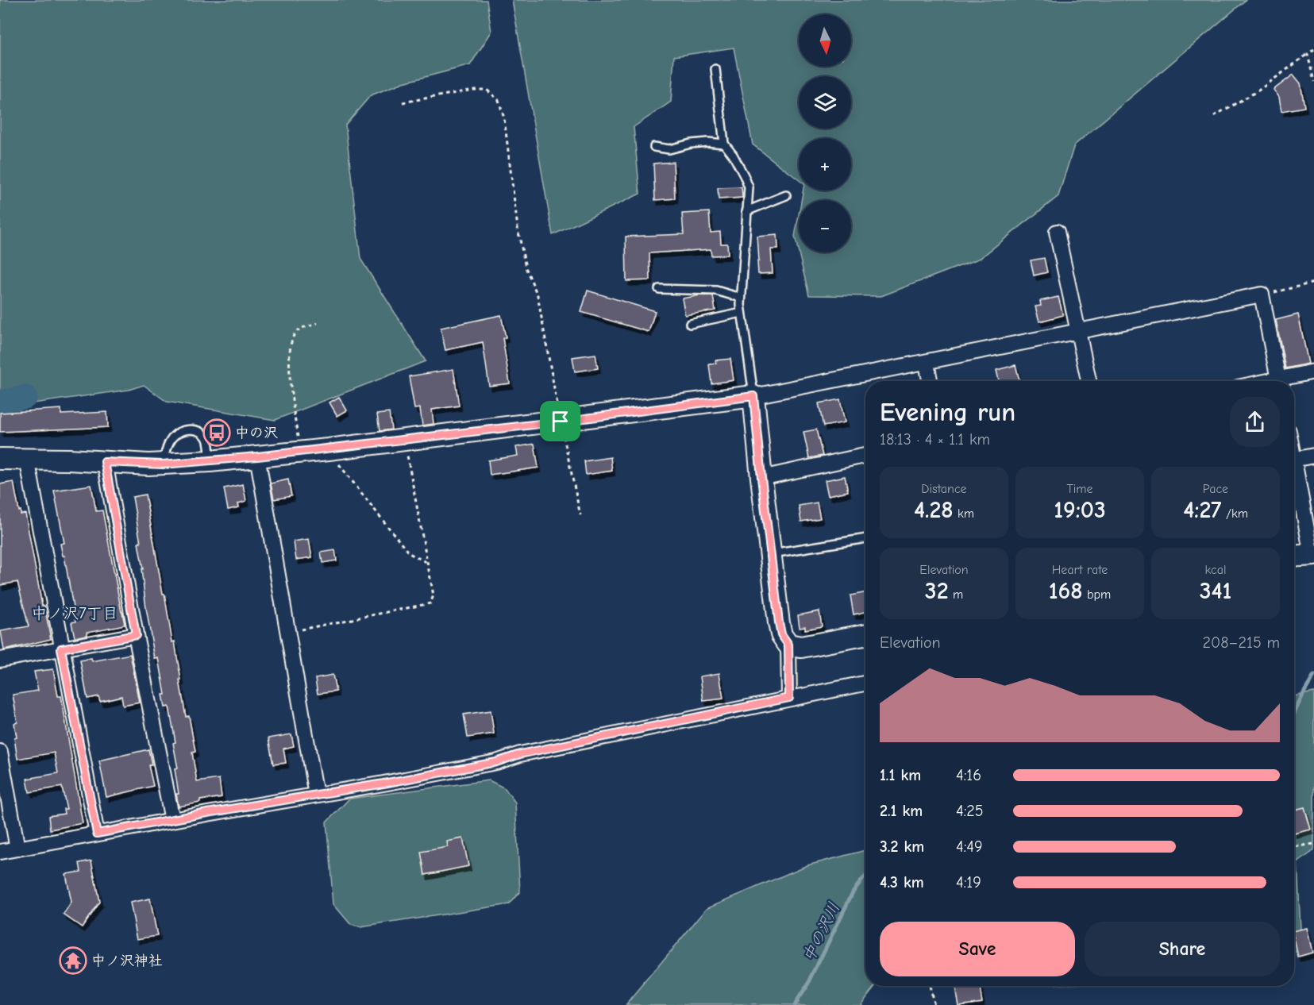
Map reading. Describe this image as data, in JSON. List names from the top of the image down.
{
  "districts": ["中ノ沢7丁目"],
  "water": ["中の沢川"],
  "places": {
    "bus stop": ["中の沢"],
    "temple": ["中ノ沢神社"]
  },
  "north": "bottom",
  "page": {
    "map_buttons": ["+", "−"],
    "heading": ["Evening run", "18:13 · 4 × 1.1 km"],
    "stats": [
      ["Distance", "4.28 km"],
      ["Time", "19:03"],
      ["Pace", "4:27 /km"],
      ["Elevation", "32 m"],
      ["Heart rate", "168 bpm"],
      ["kcal", "341"]
    ],
    "chart": ["Elevation", "208–215 m"],
    "list": [
      {
        "name": "1.1 km",
        "note": "4:16"
      },
      {
        "name": "2.1 km",
        "note": "4:25"
      },
      {
        "name": "3.2 km",
        "note": "4:49"
      },
      {
        "name": "4.3 km",
        "note": "4:19"
      }
    ],
    "buttons": ["Save", "Share"]
  }
}
